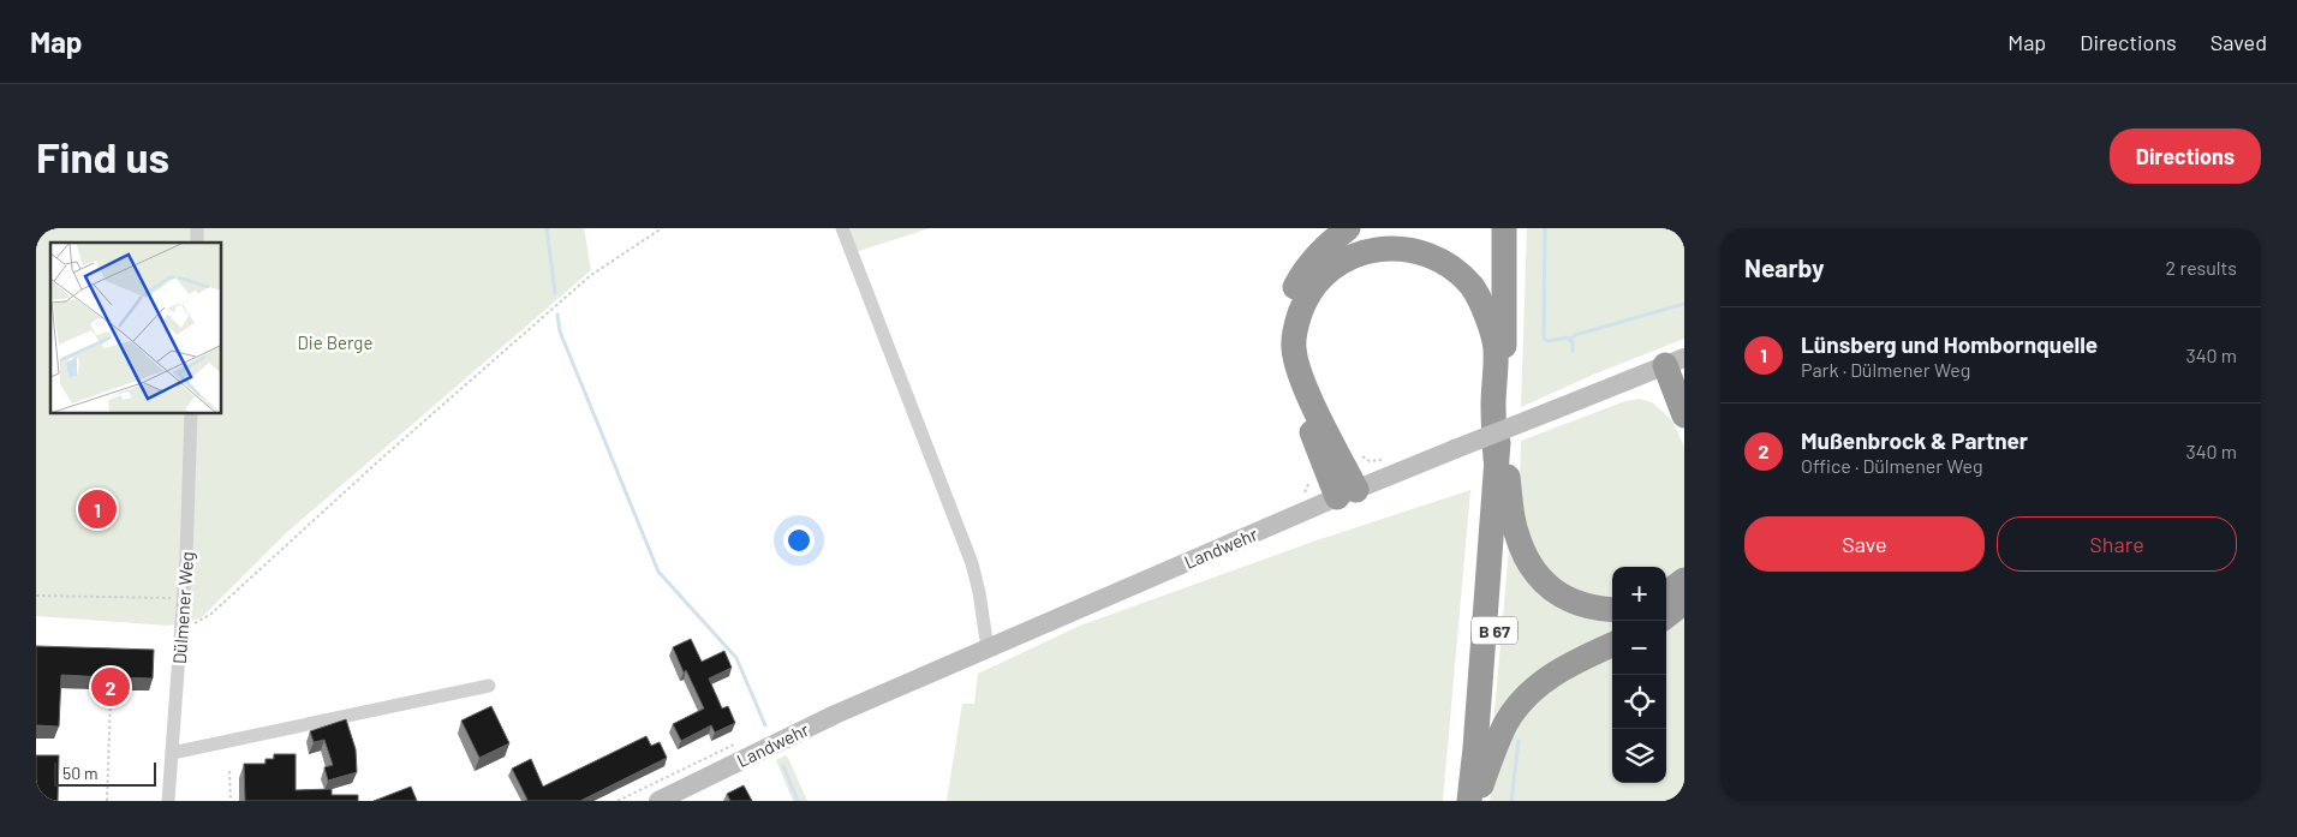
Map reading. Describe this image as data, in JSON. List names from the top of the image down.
{
  "streets": {
    "highway": ["B 67"],
    "main road": ["Landwehr"],
    "street": ["Dülmener Weg"]
  },
  "parks": ["Die Berge"],
  "scale_bar": "50 m",
  "page": {
    "header": "Map",
    "nav": ["Map", "Directions", "Saved"],
    "buttons": [
      "Directions",
      ["Save", "Share"]
    ],
    "title": "Find us",
    "heading": ["Nearby", "2 results"],
    "list": [
      {
        "mark": "1",
        "name": "Lünsberg und Hombornquelle",
        "note": "Park · Dülmener Weg",
        "value": "340 m"
      },
      {
        "mark": "2",
        "name": "Mußenbrock & Partner",
        "note": "Office · Dülmener Weg",
        "value": "340 m"
      }
    ],
    "pins": ["1", "2"],
    "map_buttons": ["+", "−"],
    "scale": "50 m"
  }
}
